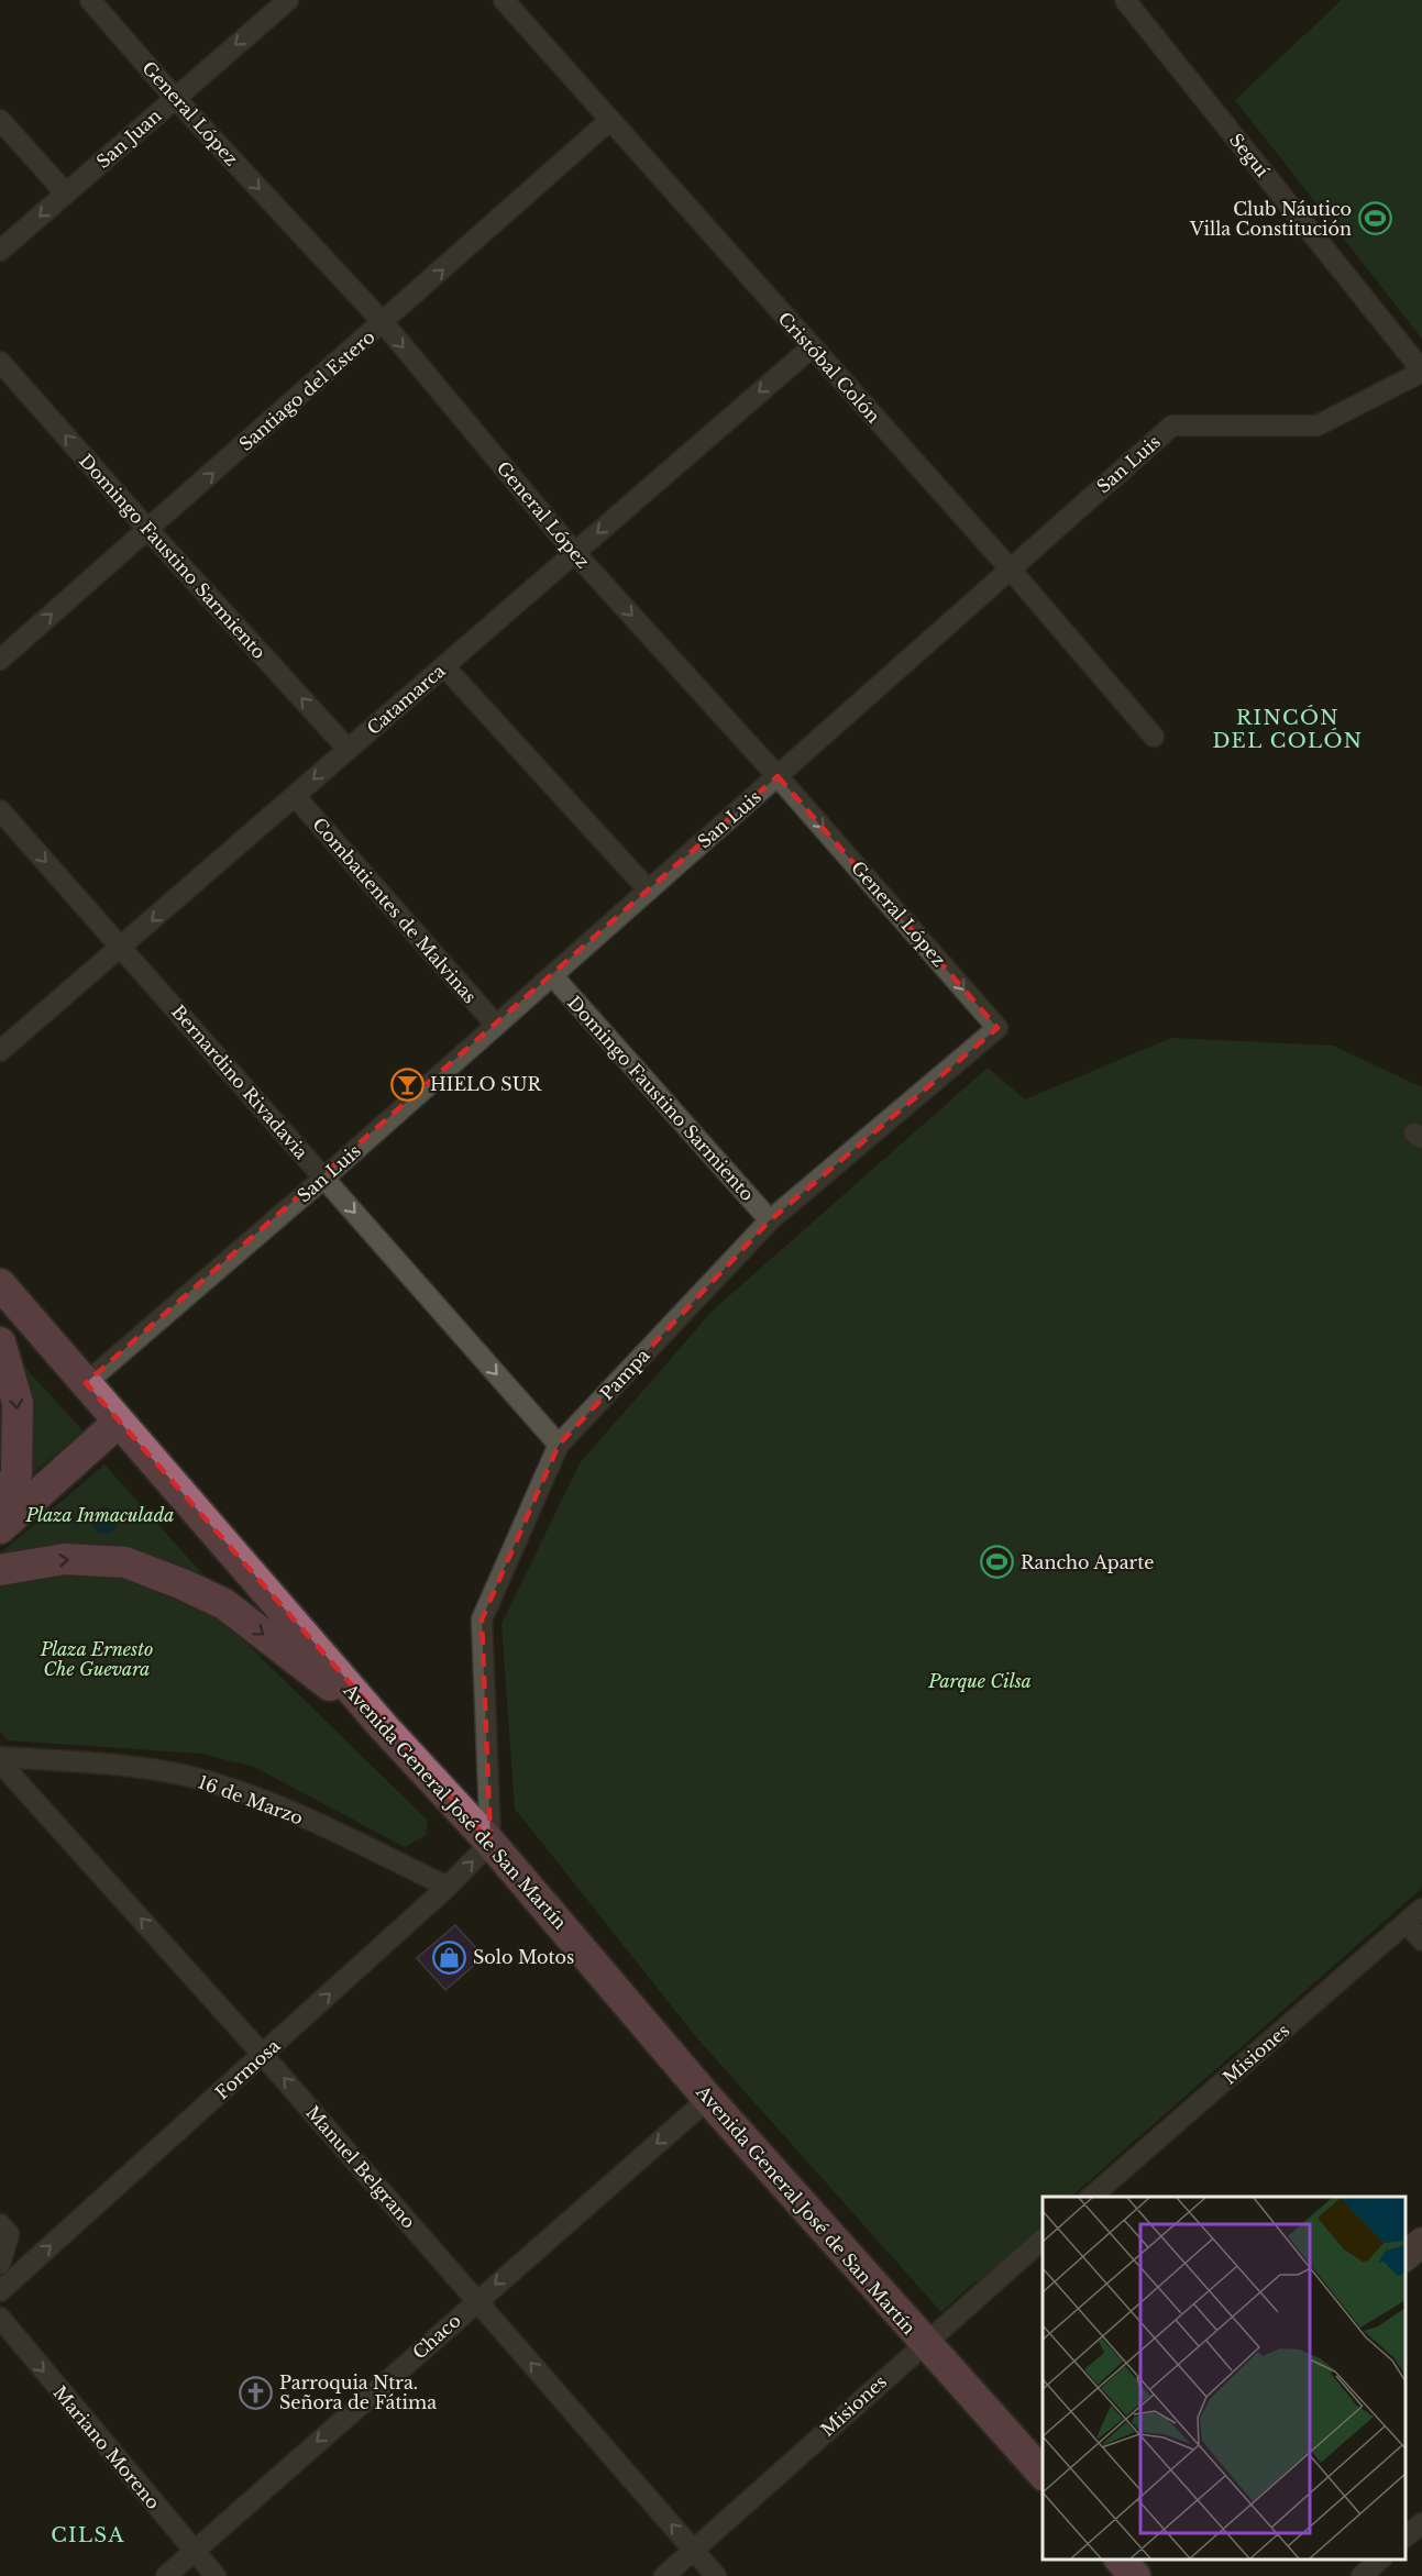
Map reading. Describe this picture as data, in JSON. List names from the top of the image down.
{
  "streets": {
    "main road": ["Avenida General José de San Martín"],
    "street": [
      "General López",
      "San Juan",
      "Seguí",
      "Cristóbal Colón",
      "Santiago del Estero",
      "San Luis",
      "Domingo Faustino Sarmiento",
      "Catamarca",
      "Combatientes de Malvinas",
      "Bernardino Rivadavia",
      "Pampa",
      "16 de Marzo",
      "Misiones",
      "Formosa",
      "Manuel Belgrano",
      "Chaco",
      "Mariano Moreno"
    ]
  },
  "crossings": [
    ["General López", "San Juan"],
    ["General López", "Santiago del Estero"],
    ["General López", "San Luis"],
    ["General López", "Catamarca"],
    ["General López", "Pampa"],
    ["Seguí", "San Luis"],
    ["Cristóbal Colón", "Santiago del Estero"],
    ["Cristóbal Colón", "San Luis"],
    ["Cristóbal Colón", "Catamarca"],
    ["Santiago del Estero", "Domingo Faustino Sarmiento"],
    ["San Luis", "Domingo Faustino Sarmiento"],
    ["San Luis", "Combatientes de Malvinas"],
    ["San Luis", "Bernardino Rivadavia"],
    ["San Luis", "Avenida General José de San Martín"],
    ["Domingo Faustino Sarmiento", "Catamarca"],
    ["Domingo Faustino Sarmiento", "Pampa"],
    ["Catamarca", "Combatientes de Malvinas"],
    ["Catamarca", "Bernardino Rivadavia"],
    ["Bernardino Rivadavia", "Pampa"],
    ["Pampa", "Avenida General José de San Martín"],
    ["Pampa", "Formosa"],
    ["16 de Marzo", "Formosa"],
    ["Avenida General José de San Martín", "Misiones"],
    ["Avenida General José de San Martín", "Formosa"],
    ["Avenida General José de San Martín", "Chaco"],
    ["Misiones", "Manuel Belgrano"],
    ["Formosa", "Manuel Belgrano"],
    ["Manuel Belgrano", "Chaco"],
    ["Chaco", "Mariano Moreno"]
  ],
  "one_way": [
    "General López",
    "San Juan",
    "Santiago del Estero",
    "Domingo Faustino Sarmiento",
    "Catamarca",
    "Bernardino Rivadavia",
    "Formosa",
    "Manuel Belgrano",
    "Chaco",
    "Mariano Moreno"
  ],
  "districts": ["RINCÓN DEL COLÓN", "CILSA"],
  "parks": ["Plaza Inmaculada", "Plaza Ernesto Che Guevara", "Parque Cilsa"],
  "places": {
    "sports": ["Club Náutico Villa Constitución", "Rancho Aparte"],
    "bar": ["HIELO SUR"],
    "shop": ["Solo Motos"],
    "church": ["Parroquia Ntra. Señora de Fátima"]
  }
}
